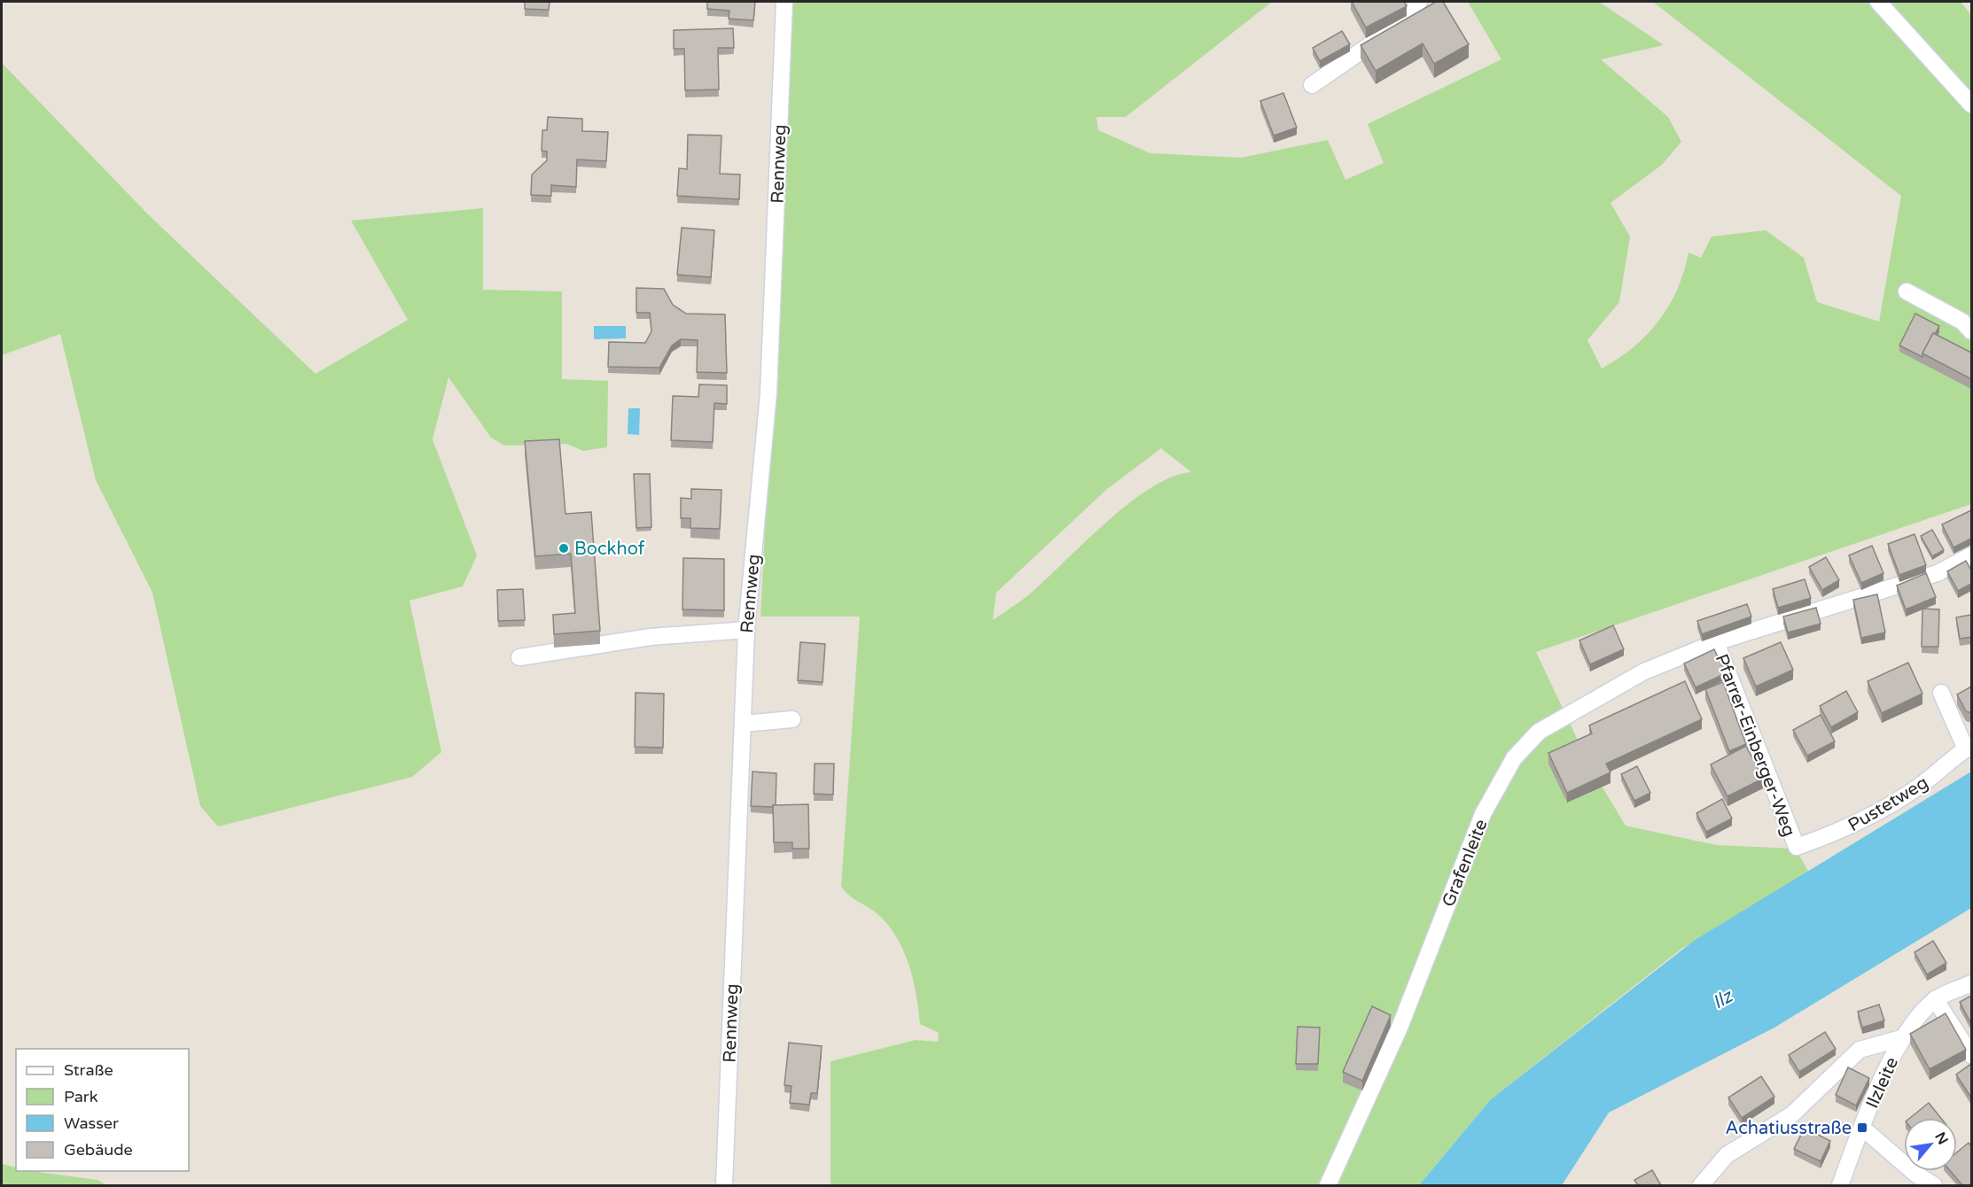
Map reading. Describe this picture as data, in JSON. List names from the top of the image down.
{
  "streets": {
    "street": [
      "Rennweg",
      "Pfarrer-Einberger-Weg",
      "Pustetweg",
      "Grafenleite",
      "Ilzleite"
    ]
  },
  "crossings": [
    ["Pfarrer-Einberger-Weg", "Pustetweg"],
    ["Pfarrer-Einberger-Weg", "Grafenleite"]
  ],
  "water": ["Ilz"],
  "places": {
    "other": ["Bockhof"],
    "transit": ["Achatiusstraße"]
  },
  "legend": [
    "Straße",
    "Park",
    "Wasser",
    "Gebäude"
  ],
  "north": "top right"
}
